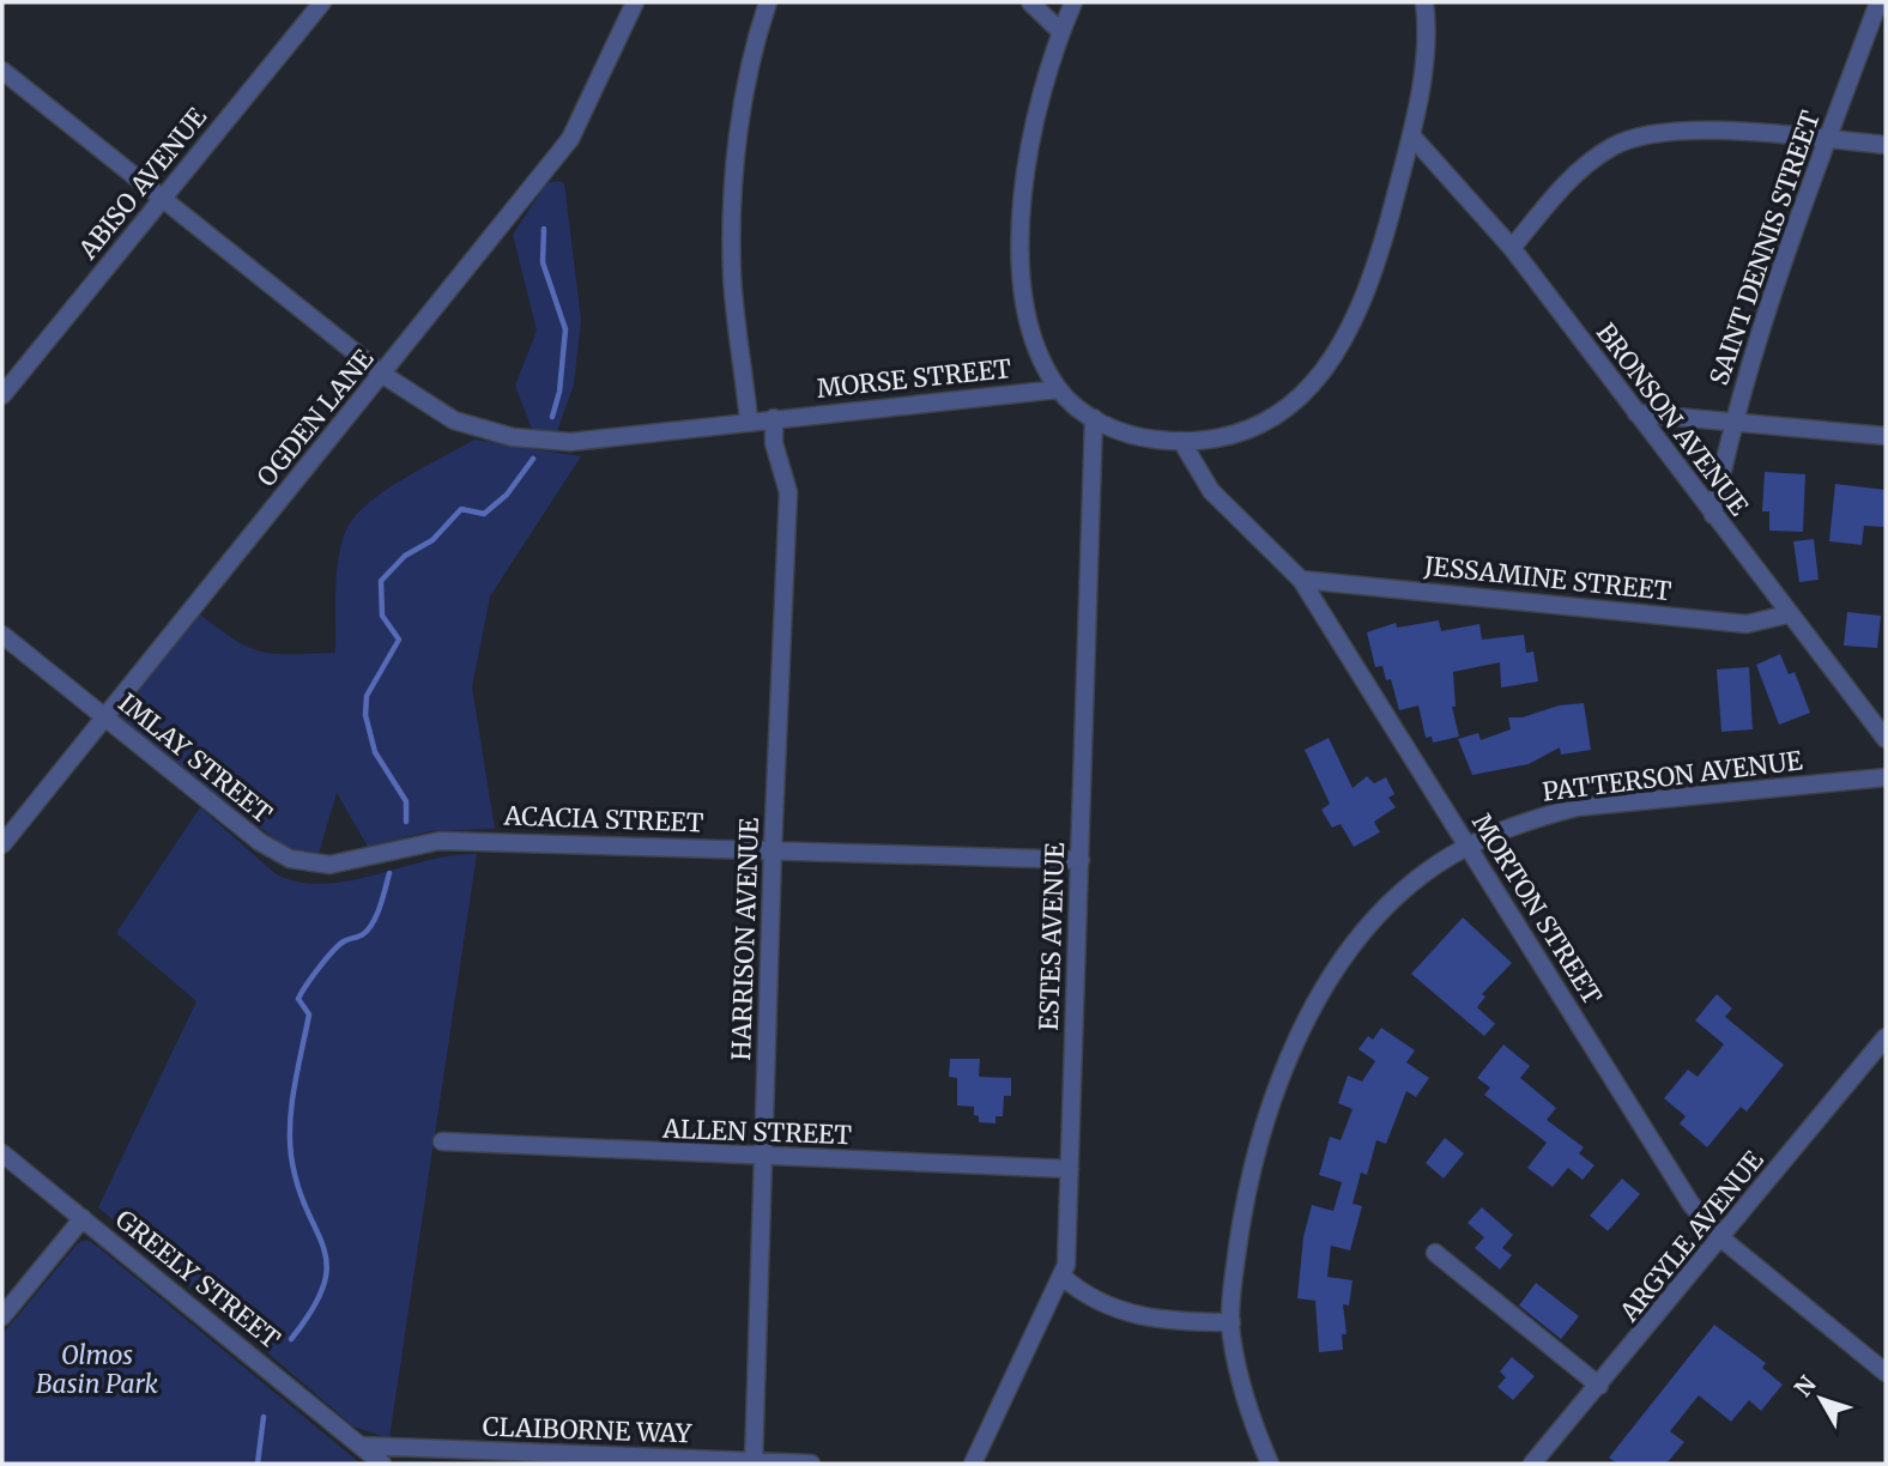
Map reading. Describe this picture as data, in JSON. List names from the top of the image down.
{
  "streets": {
    "street": [
      "ABISO AVENUE",
      "SAINT DENNIS STREET",
      "MORSE STREET",
      "OGDEN LANE",
      "BRONSON AVENUE",
      "JESSAMINE STREET",
      "IMLAY STREET",
      "PATTERSON AVENUE",
      "ACACIA STREET",
      "MORTON STREET",
      "ESTES AVENUE",
      "HARRISON AVENUE",
      "ALLEN STREET",
      "ARGYLE AVENUE",
      "GREELY STREET",
      "CLAIBORNE WAY"
    ]
  },
  "crossings": [
    ["SAINT DENNIS STREET", "BRONSON AVENUE"],
    ["MORSE STREET", "HARRISON AVENUE"],
    ["OGDEN LANE", "IMLAY STREET"],
    ["BRONSON AVENUE", "JESSAMINE STREET"],
    ["JESSAMINE STREET", "MORTON STREET"],
    ["IMLAY STREET", "ACACIA STREET"],
    ["PATTERSON AVENUE", "MORTON STREET"],
    ["ACACIA STREET", "ESTES AVENUE"],
    ["ACACIA STREET", "HARRISON AVENUE"],
    ["MORTON STREET", "ARGYLE AVENUE"],
    ["ESTES AVENUE", "ALLEN STREET"],
    ["HARRISON AVENUE", "ALLEN STREET"],
    ["HARRISON AVENUE", "CLAIBORNE WAY"],
    ["GREELY STREET", "CLAIBORNE WAY"]
  ],
  "parks": ["Olmos Basin Park"],
  "north": "top left"
}
